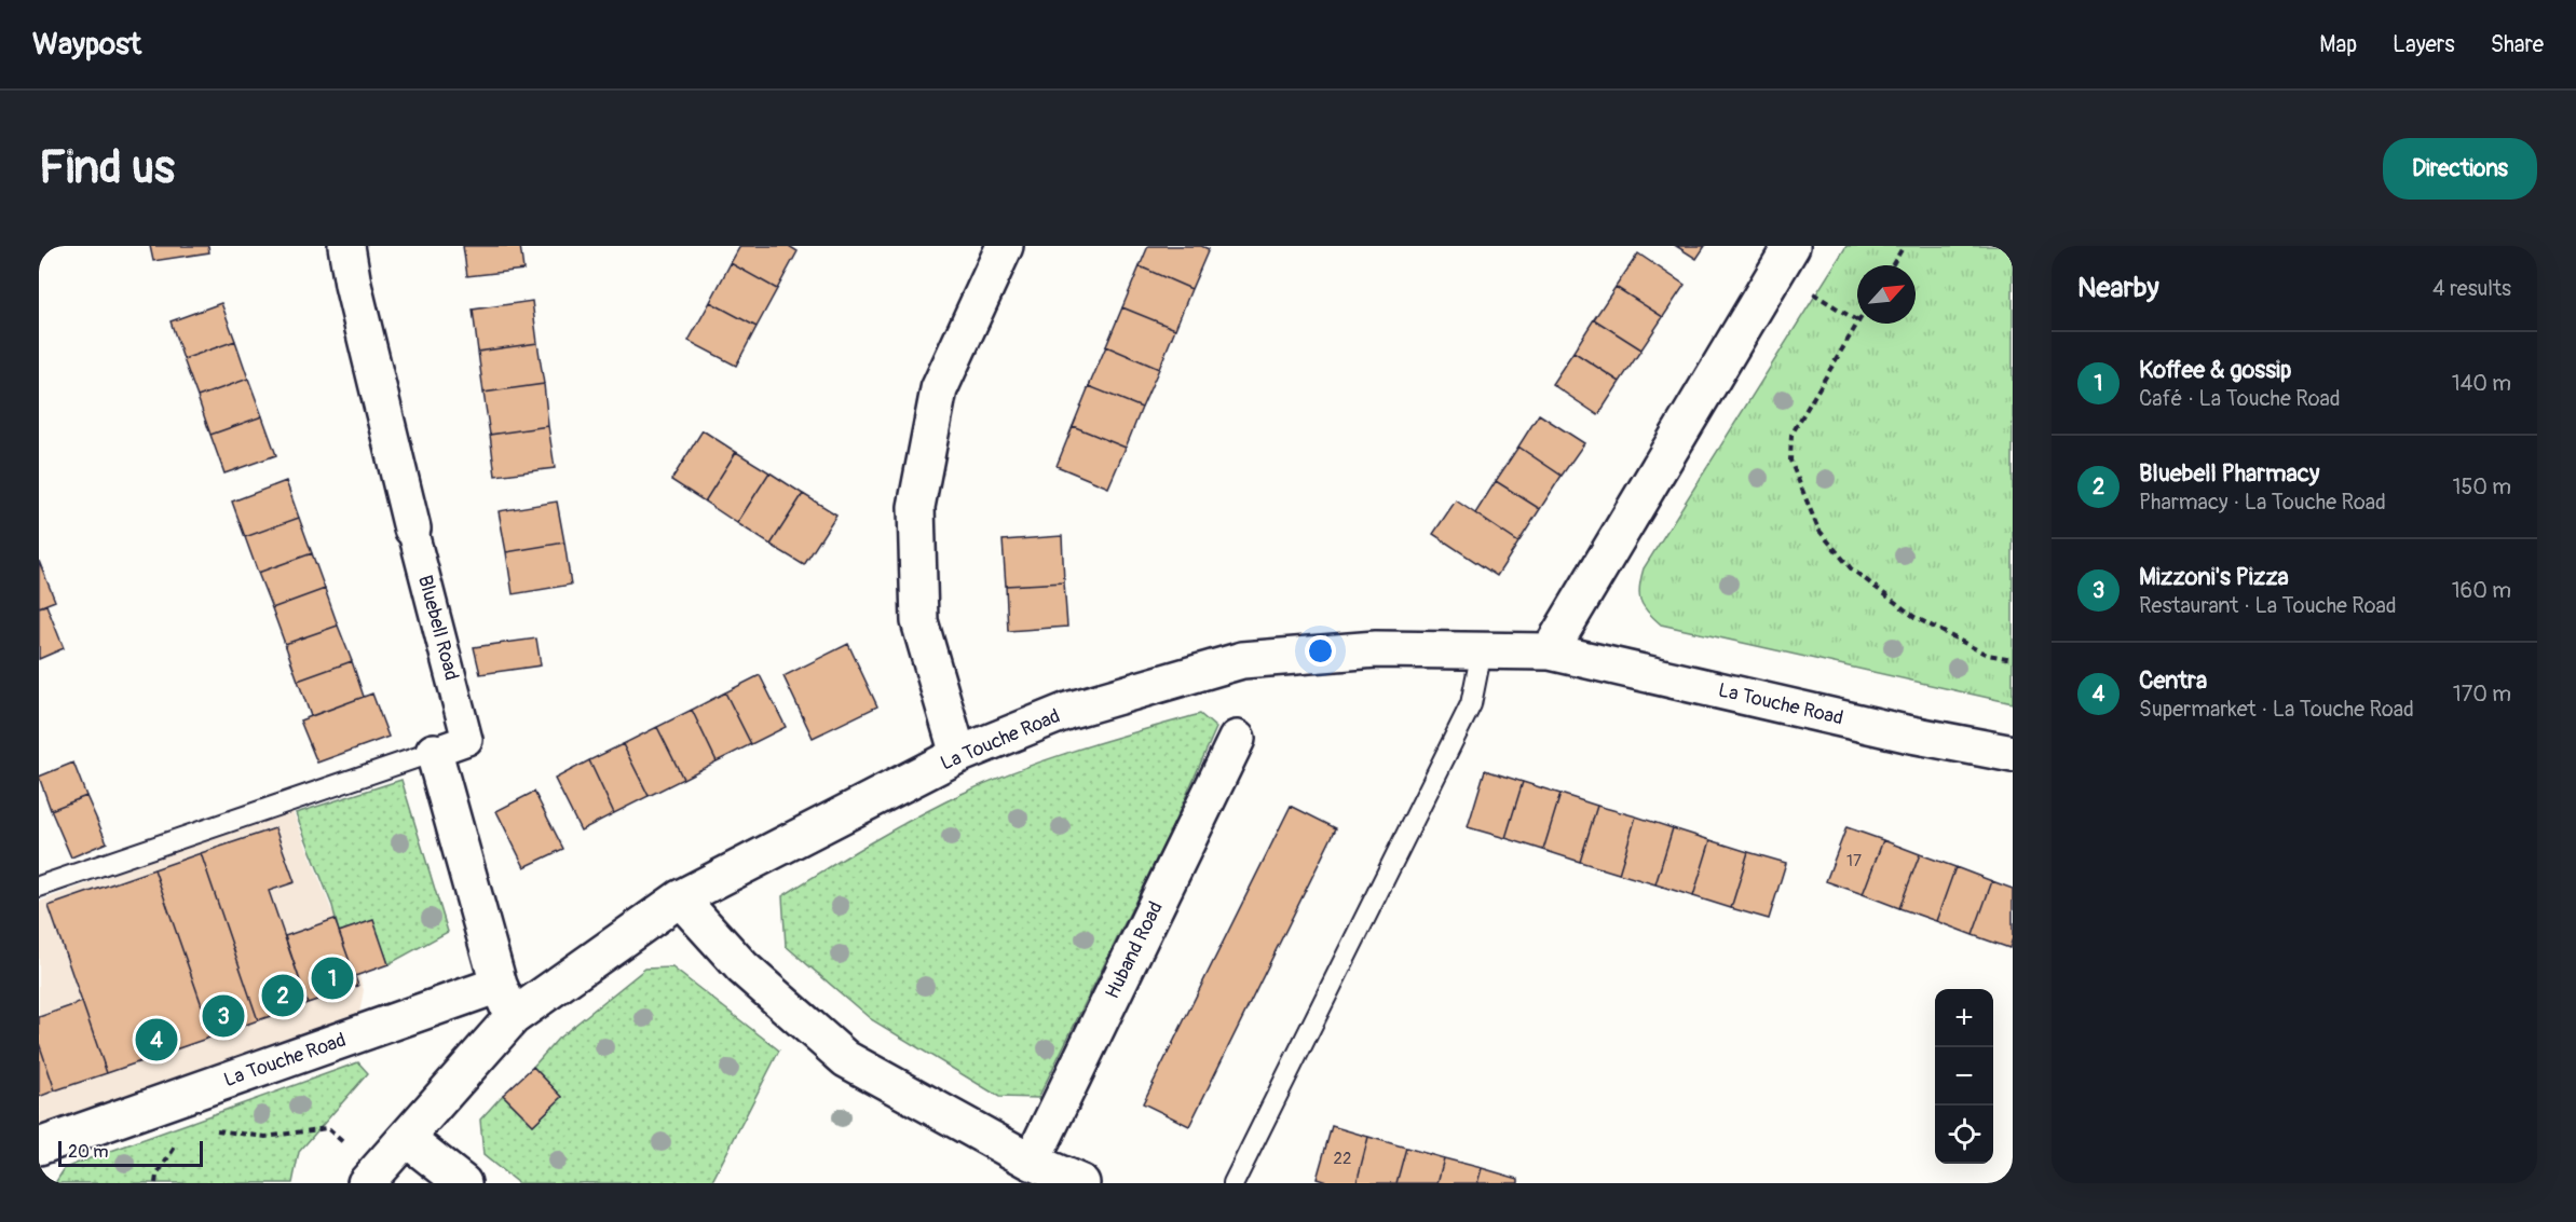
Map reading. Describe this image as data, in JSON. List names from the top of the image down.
{
  "streets": {
    "street": ["Bluebell Road", "La Touche Road", "Huband Road"]
  },
  "house_numbers": ["17", "22"],
  "scale_bar": "20 m",
  "north": "top right",
  "page": {
    "header": "Waypost",
    "nav": ["Map", "Layers", "Share"],
    "buttons": "Directions",
    "title": "Find us",
    "heading": ["Nearby", "4 results"],
    "list": [
      {
        "mark": "1",
        "name": "Koffee & gossip",
        "note": "Café · La Touche Road",
        "value": "140 m"
      },
      {
        "mark": "2",
        "name": "Bluebell Pharmacy",
        "note": "Pharmacy · La Touche Road",
        "value": "150 m"
      },
      {
        "mark": "3",
        "name": "Mizzoni's Pizza",
        "note": "Restaurant · La Touche Road",
        "value": "160 m"
      },
      {
        "mark": "4",
        "name": "Centra",
        "note": "Supermarket · La Touche Road",
        "value": "170 m"
      }
    ],
    "pins": [
      "1",
      "2",
      "3",
      "4"
    ],
    "map_buttons": ["+", "−"],
    "scale": "20 m"
  }
}
